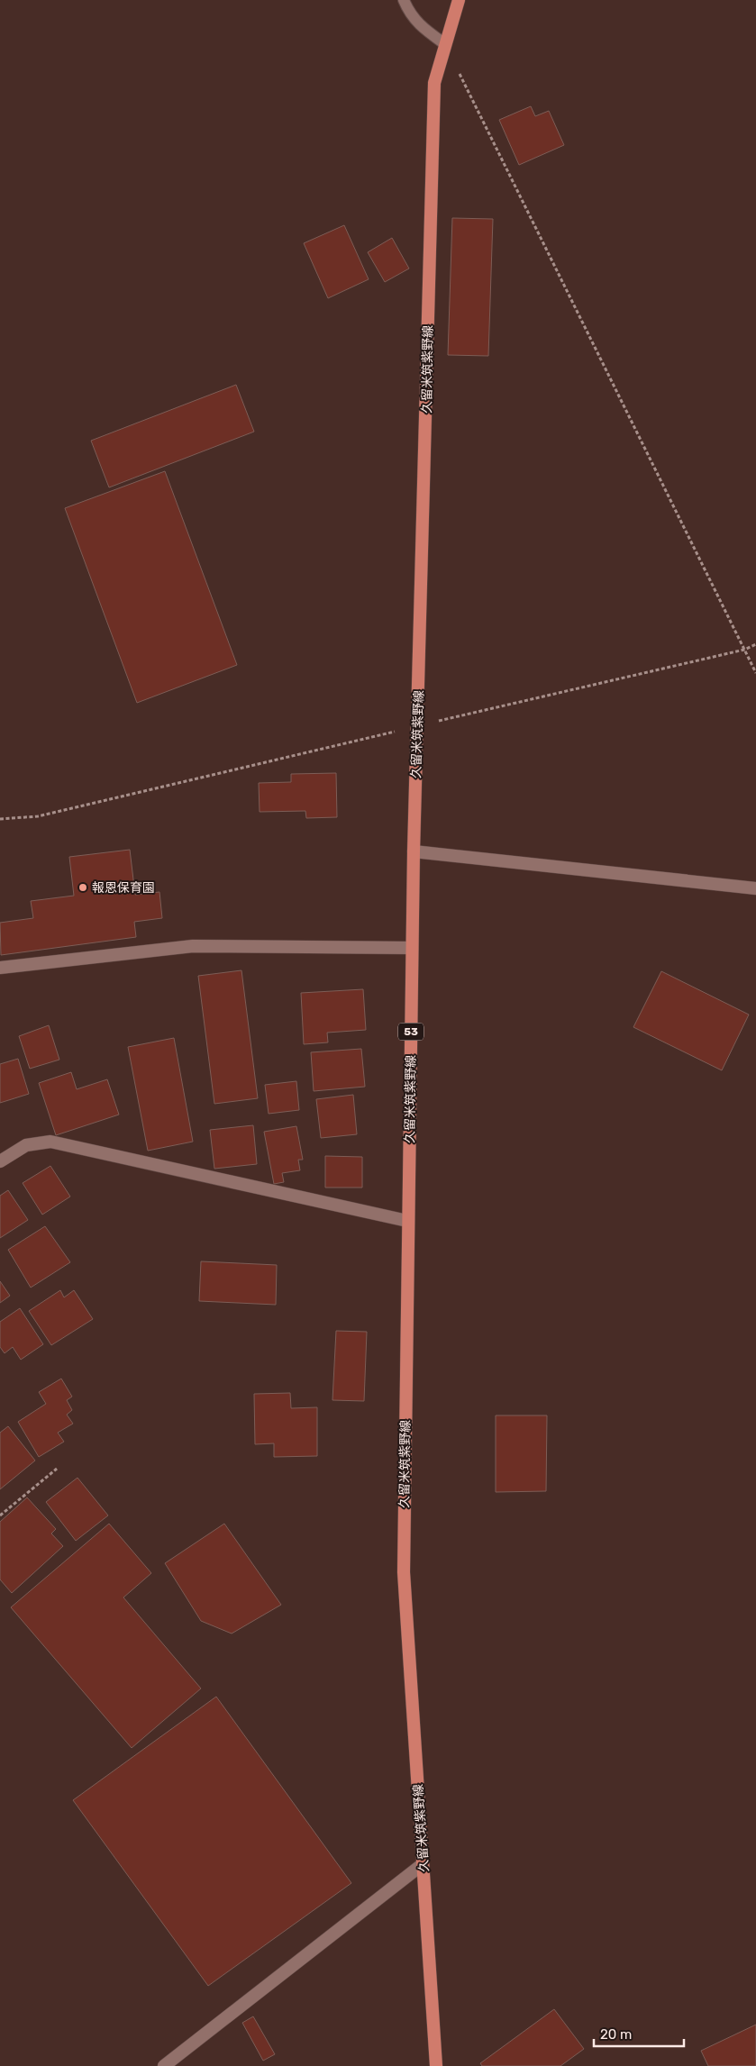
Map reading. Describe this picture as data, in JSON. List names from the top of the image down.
{
  "streets": {
    "main road": ["久留米筑紫野線", "53"]
  },
  "places": ["報恩保育園"],
  "scale_bar": "20 m"
}
